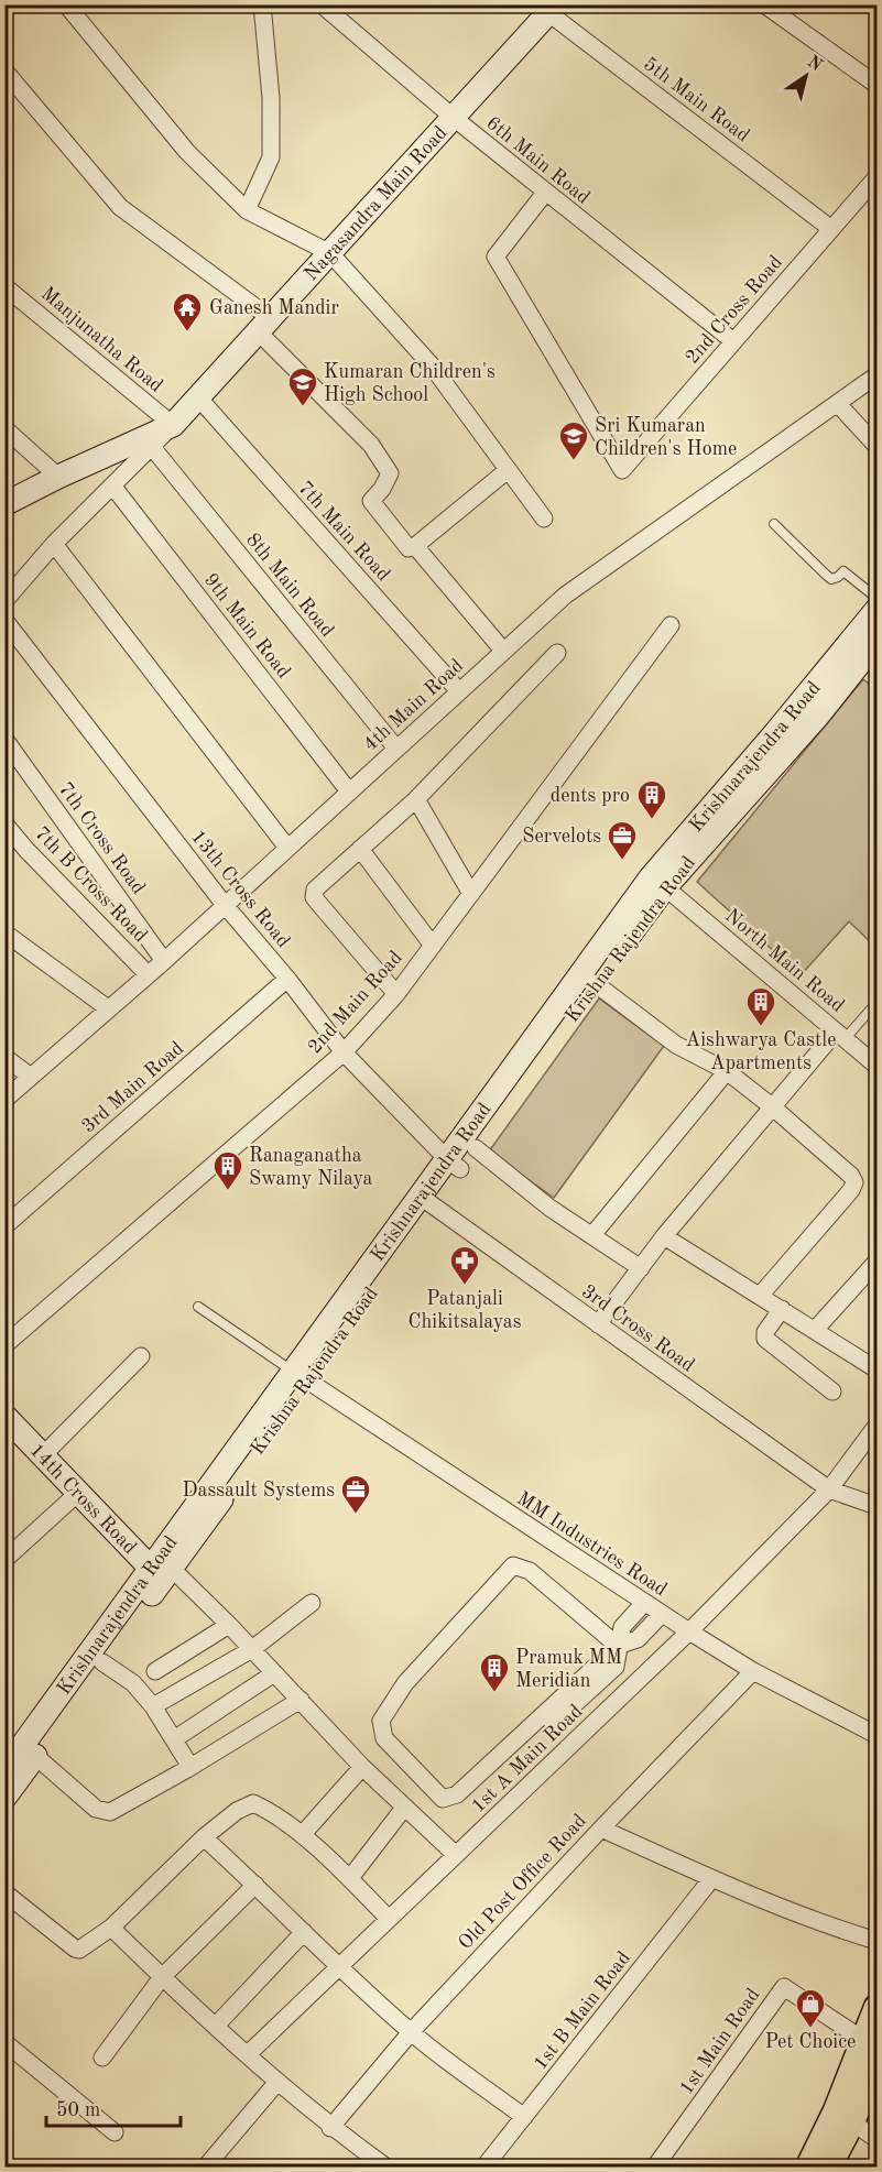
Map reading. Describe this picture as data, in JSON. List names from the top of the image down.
{
  "streets": {
    "main road": [
      "Nagasandra Main Road",
      "Krishnarajendra Road",
      "Krishna Rajendra Road",
      "14th Cross Road"
    ],
    "street": [
      "5th Main Road",
      "6th Main Road",
      "2nd Cross Road",
      "Manjunatha Road",
      "7th Main Road",
      "8th Main Road",
      "9th Main Road",
      "4th Main Road",
      "7th Cross Road",
      "7th B Cross Road",
      "13th Cross Road",
      "North Main Road",
      "2nd Main Road",
      "3rd Main Road",
      "3rd Cross Road",
      "MM Industries Road",
      "1st A Main Road",
      "Old Post Office Road",
      "1st B Main Road",
      "1st Main Road"
    ]
  },
  "crossings": [
    ["5th Main Road", "Nagasandra Main Road"],
    ["5th Main Road", "2nd Cross Road"],
    ["6th Main Road", "Nagasandra Main Road"],
    ["6th Main Road", "2nd Cross Road"],
    ["Nagasandra Main Road", "Manjunatha Road"],
    ["Nagasandra Main Road", "7th Main Road"],
    ["Nagasandra Main Road", "8th Main Road"],
    ["Nagasandra Main Road", "9th Main Road"],
    ["7th Main Road", "4th Main Road"],
    ["8th Main Road", "4th Main Road"],
    ["9th Main Road", "4th Main Road"],
    ["4th Main Road", "7th Cross Road"],
    ["4th Main Road", "7th B Cross Road"],
    ["4th Main Road", "13th Cross Road"],
    ["Krishnarajendra Road", "13th Cross Road"],
    ["Krishnarajendra Road", "Krishna Rajendra Road"],
    ["Krishnarajendra Road", "3rd Cross Road"],
    ["Krishnarajendra Road", "14th Cross Road"],
    ["Krishnarajendra Road", "MM Industries Road"],
    ["13th Cross Road", "Krishna Rajendra Road"],
    ["13th Cross Road", "2nd Main Road"],
    ["13th Cross Road", "3rd Main Road"],
    ["Krishna Rajendra Road", "North Main Road"],
    ["3rd Cross Road", "1st A Main Road"],
    ["MM Industries Road", "1st A Main Road"],
    ["MM Industries Road", "Old Post Office Road"]
  ],
  "places": {
    "temple": ["Ganesh Mandir"],
    "school or university": ["Kumaran Children's High School", "Sri Kumaran Children's Home"],
    "building": [
      "dents pro",
      "Aishwarya Castle Apartments",
      "Ranaganatha Swamy Nilaya",
      "Pramuk MM Meridian"
    ],
    "office": ["Servelots", "Dassault Systems"],
    "pharmacy": ["Patanjali Chikitsalayas"],
    "shop": ["Pet Choice"]
  },
  "scale_bar": "50 m",
  "north": "top right"
}
